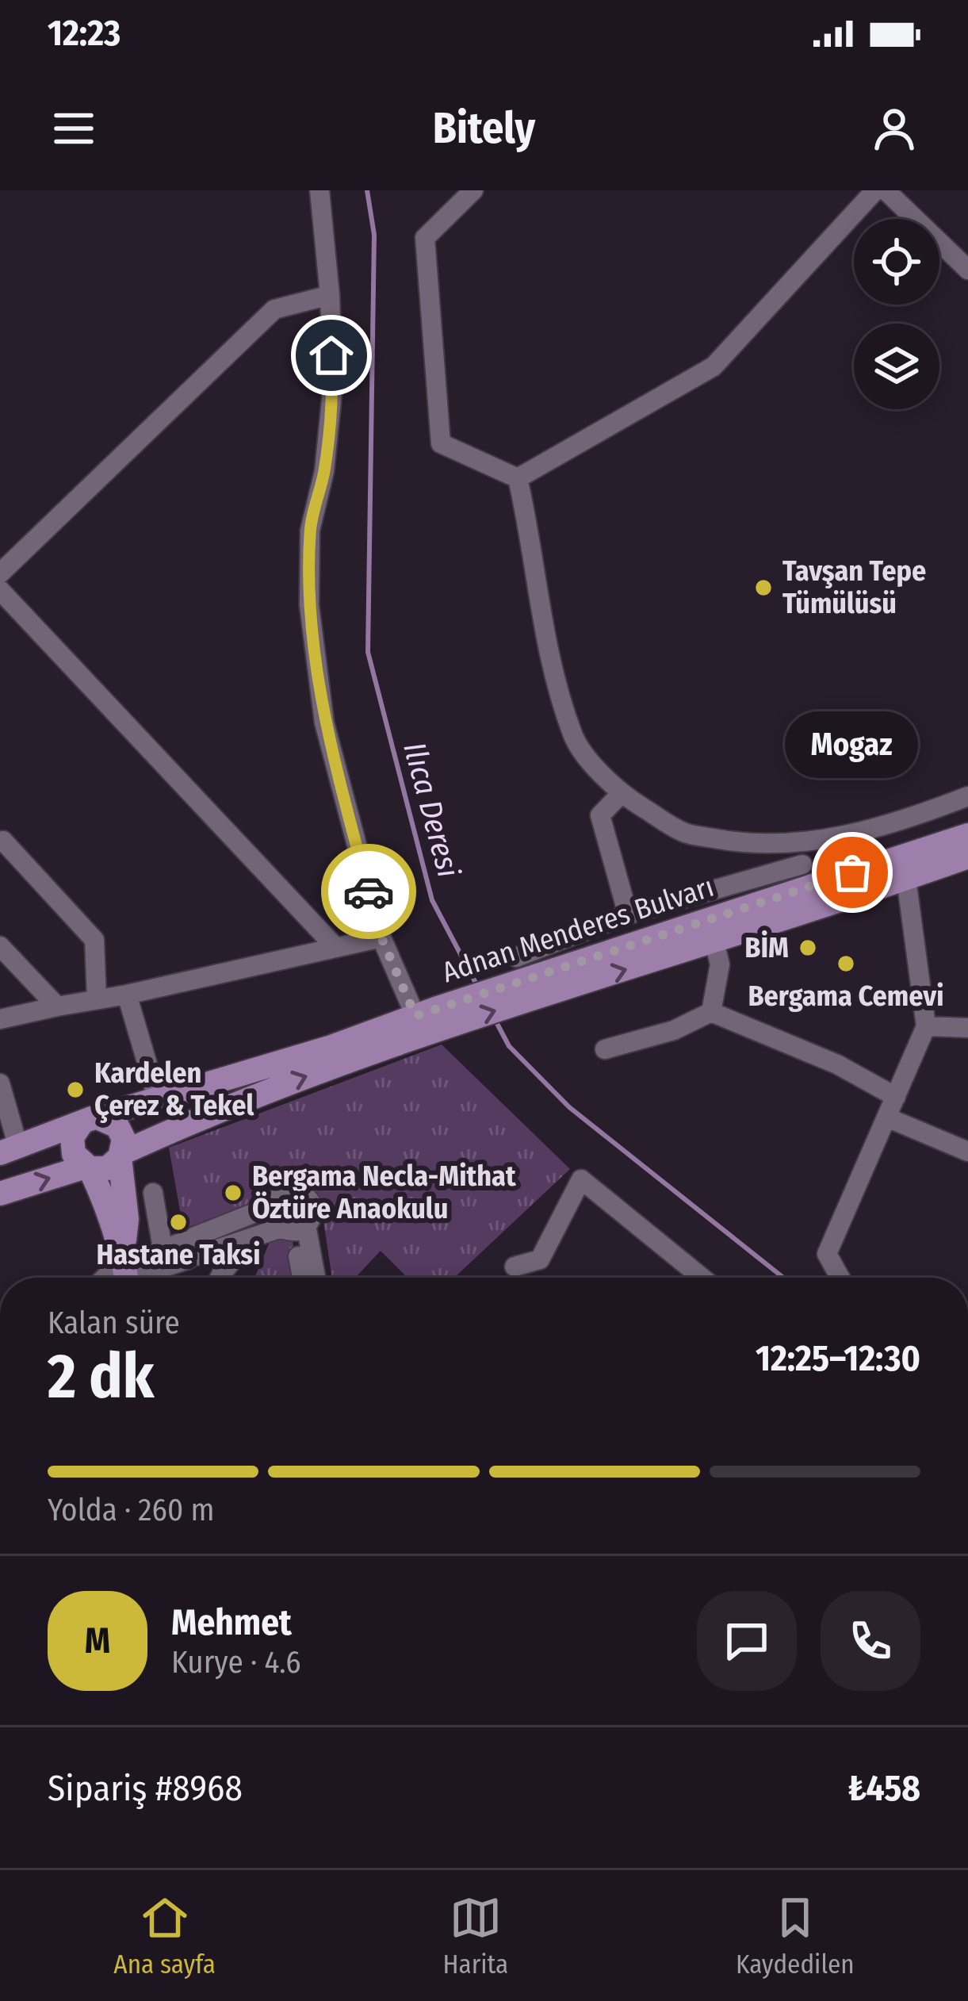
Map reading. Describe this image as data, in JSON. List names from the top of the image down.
{
  "streets": {
    "main road": ["Adnan Menderes Bulvarı"]
  },
  "water": ["Ilıca Deresi"],
  "places": [
    "Tavşan Tepe Tümülüsü",
    "Mogaz",
    "BİM",
    "Bergama Cemevi",
    "Kardelen Çerez & Tekel",
    "Bergama Necla-Mithat Öztüre Anaokulu",
    "Hastane Taksi"
  ],
  "page": {
    "status": "12:23",
    "header": "Bitely",
    "bubble": "Mogaz",
    "heading": ["2 dk", "Kalan süre", "12:25–12:30"],
    "panel": [
      "Mehmet",
      "Kurye · 4.6",
      "Sipariş #8968",
      "₺458"
    ],
    "bar": "Yolda · 260 m",
    "round": "M",
    "tabs": ["Ana sayfa", "Harita", "Kaydedilen"]
  }
}
